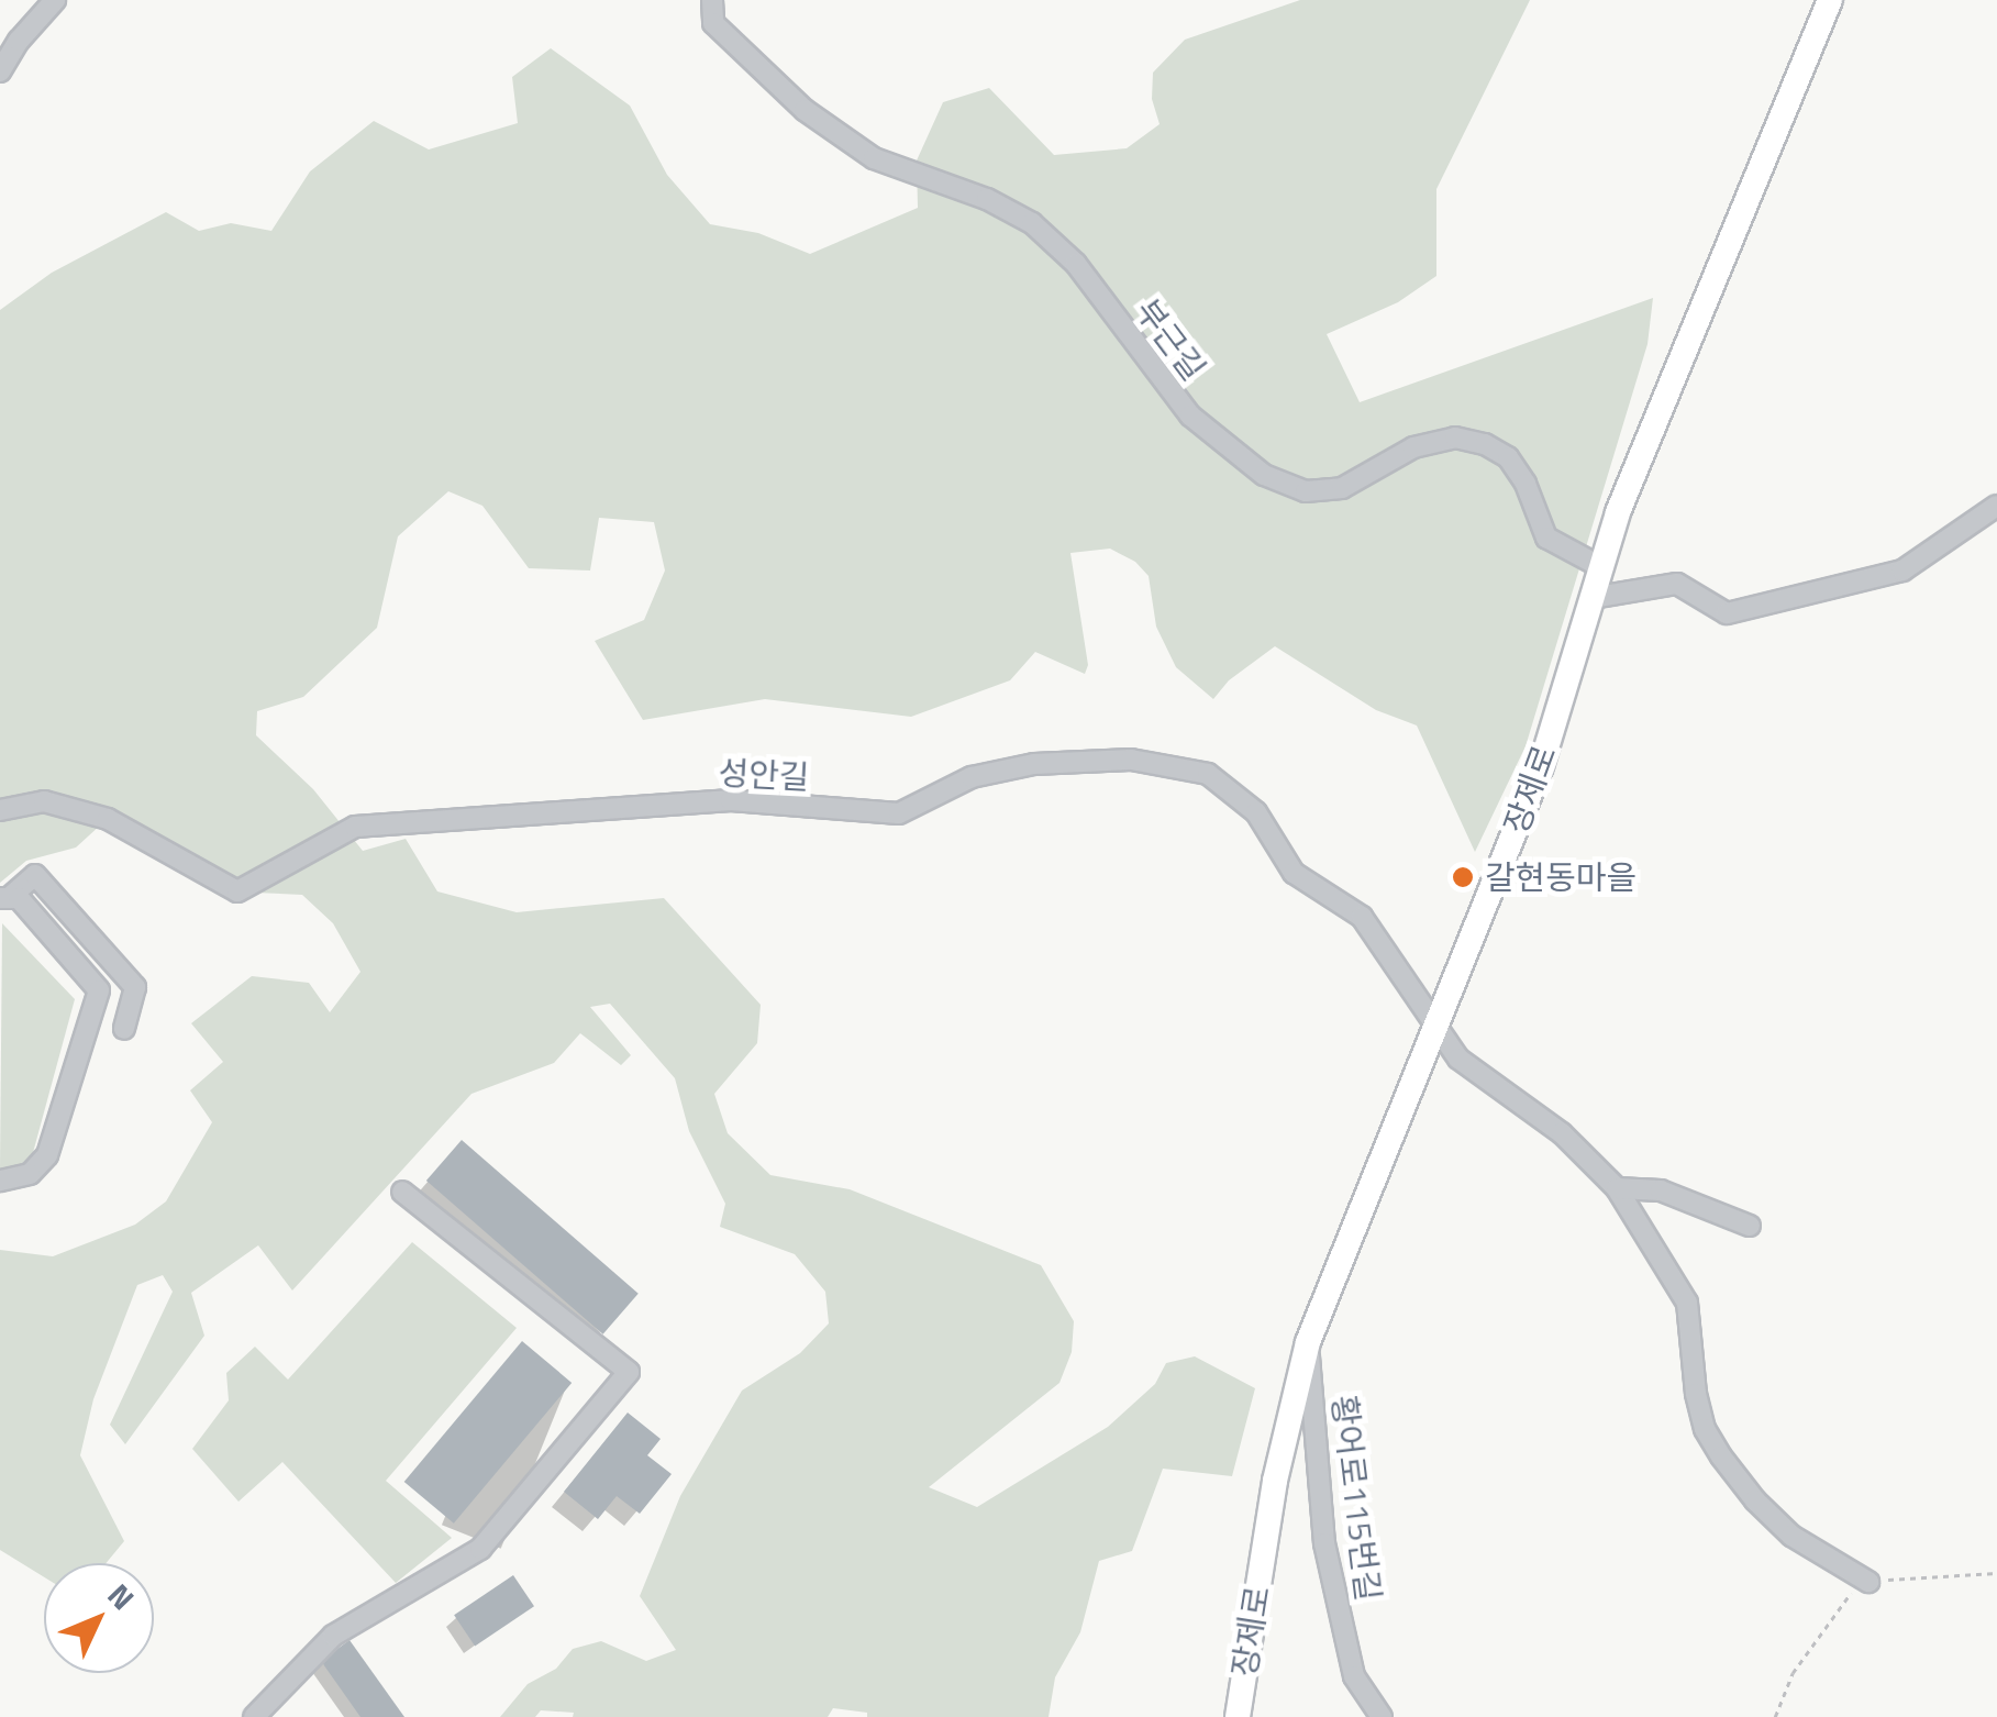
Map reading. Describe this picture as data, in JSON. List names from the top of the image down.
{
  "streets": {
    "main road": ["장제로"],
    "street": ["부근길", "성안길", "황어로115번길"]
  },
  "crossings": [
    ["부근길", "장제로"],
    ["성안길", "장제로"],
    ["장제로", "황어로115번길"]
  ],
  "places": ["갈현동마을"],
  "north": "top right"
}
